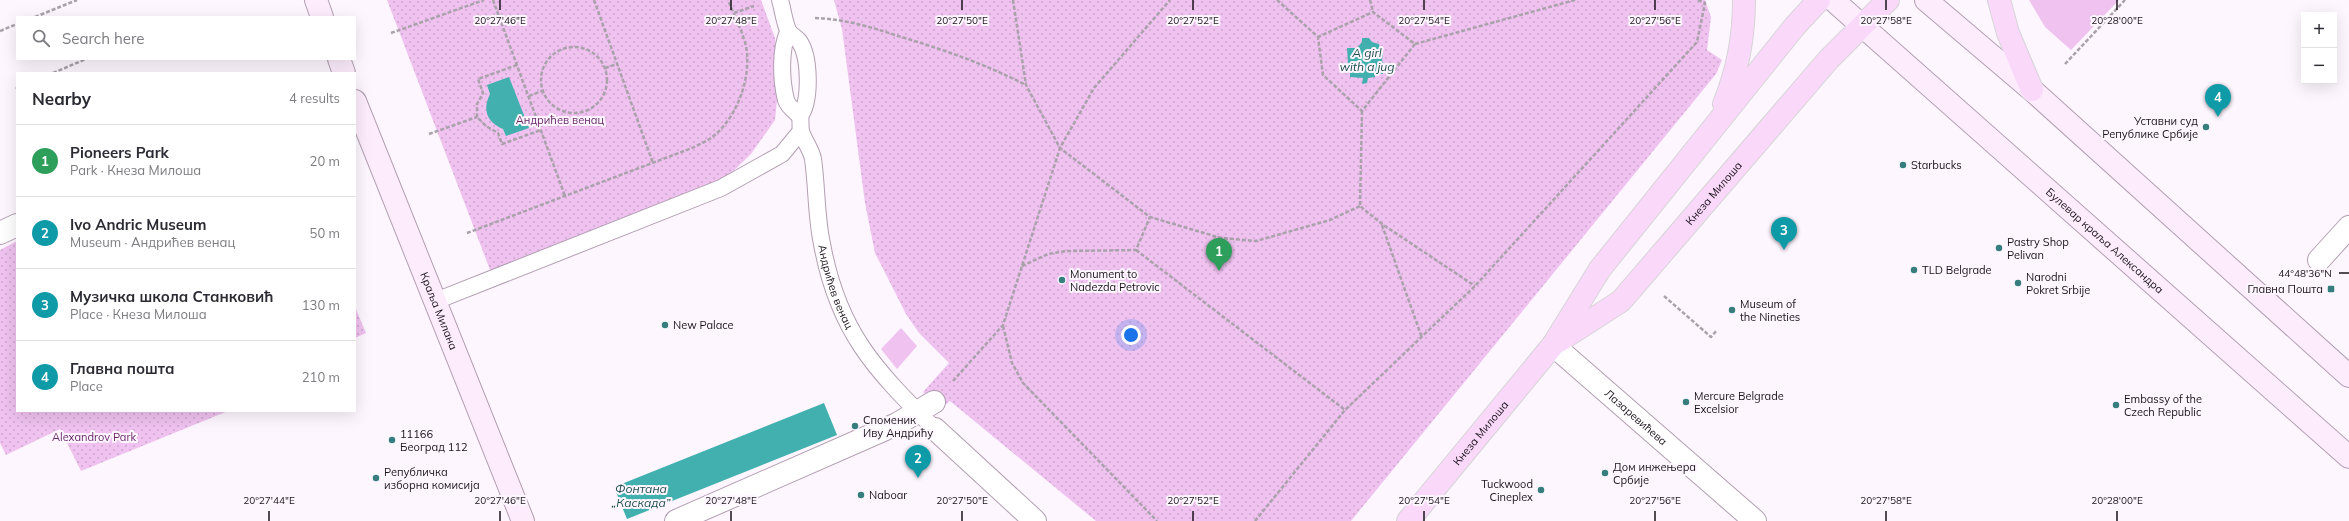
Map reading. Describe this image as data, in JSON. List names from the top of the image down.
{
  "streets": {
    "main road": ["Кнеза Милоша", "Булевар краља Александра", "Краља Милана"],
    "street": ["Андрићев венац", "Лазаревићева"]
  },
  "crossings": [
    ["Кнеза Милоша", "Булевар краља Александра"],
    ["Кнеза Милоша", "Лазаревићева"]
  ],
  "water": ["A girl with a jug", "Фонтана „Каскада”"],
  "parks": ["Андрићев венац", "Alexandrov Park"],
  "places": {
    "other": [
      "Уставни суд Републике Србије",
      "Starbucks",
      "Pastry Shop Pelivan",
      "TLD Belgrade",
      "Monument to Nadezda Petrovic",
      "Narodni Pokret Srbije",
      "Museum of the Nineties",
      "New Palace",
      "Mercure Belgrade Excelsior",
      "Embassy of the Czech Republic",
      "Споменик Иву Андрићу",
      "11166 Београд 112",
      "Дом инжењера Србије",
      "Републичка изборна комисија",
      "Tuckwood Cineplex",
      "Naboar"
    ],
    "transit": ["Главна Пошта"]
  },
  "page": {
    "map_buttons": ["+", "−"],
    "search": "Search here",
    "heading": ["Nearby", "4 results"],
    "pins": [
      "4",
      "3",
      "1",
      "2"
    ],
    "list": [
      {
        "mark": "1",
        "name": "Pioneers Park",
        "note": "Park · Кнеза Милоша",
        "value": "20 m"
      },
      {
        "mark": "2",
        "name": "Ivo Andric Museum",
        "note": "Museum · Андрићев венац",
        "value": "50 m"
      },
      {
        "mark": "3",
        "name": "Музичка школа Станковић",
        "note": "Place · Кнеза Милоша",
        "value": "130 m"
      },
      {
        "mark": "4",
        "name": "Главна пошта",
        "note": "Place",
        "value": "210 m"
      }
    ]
  },
  "coordinates": [
    "20°27'46\"E",
    "20°27'48\"E",
    "20°27'50\"E",
    "20°27'52\"E",
    "20°27'54\"E",
    "20°27'56\"E",
    "20°27'58\"E",
    "20°28'00\"E",
    "44°48'36\"N",
    "20°27'44\"E"
  ]
}
